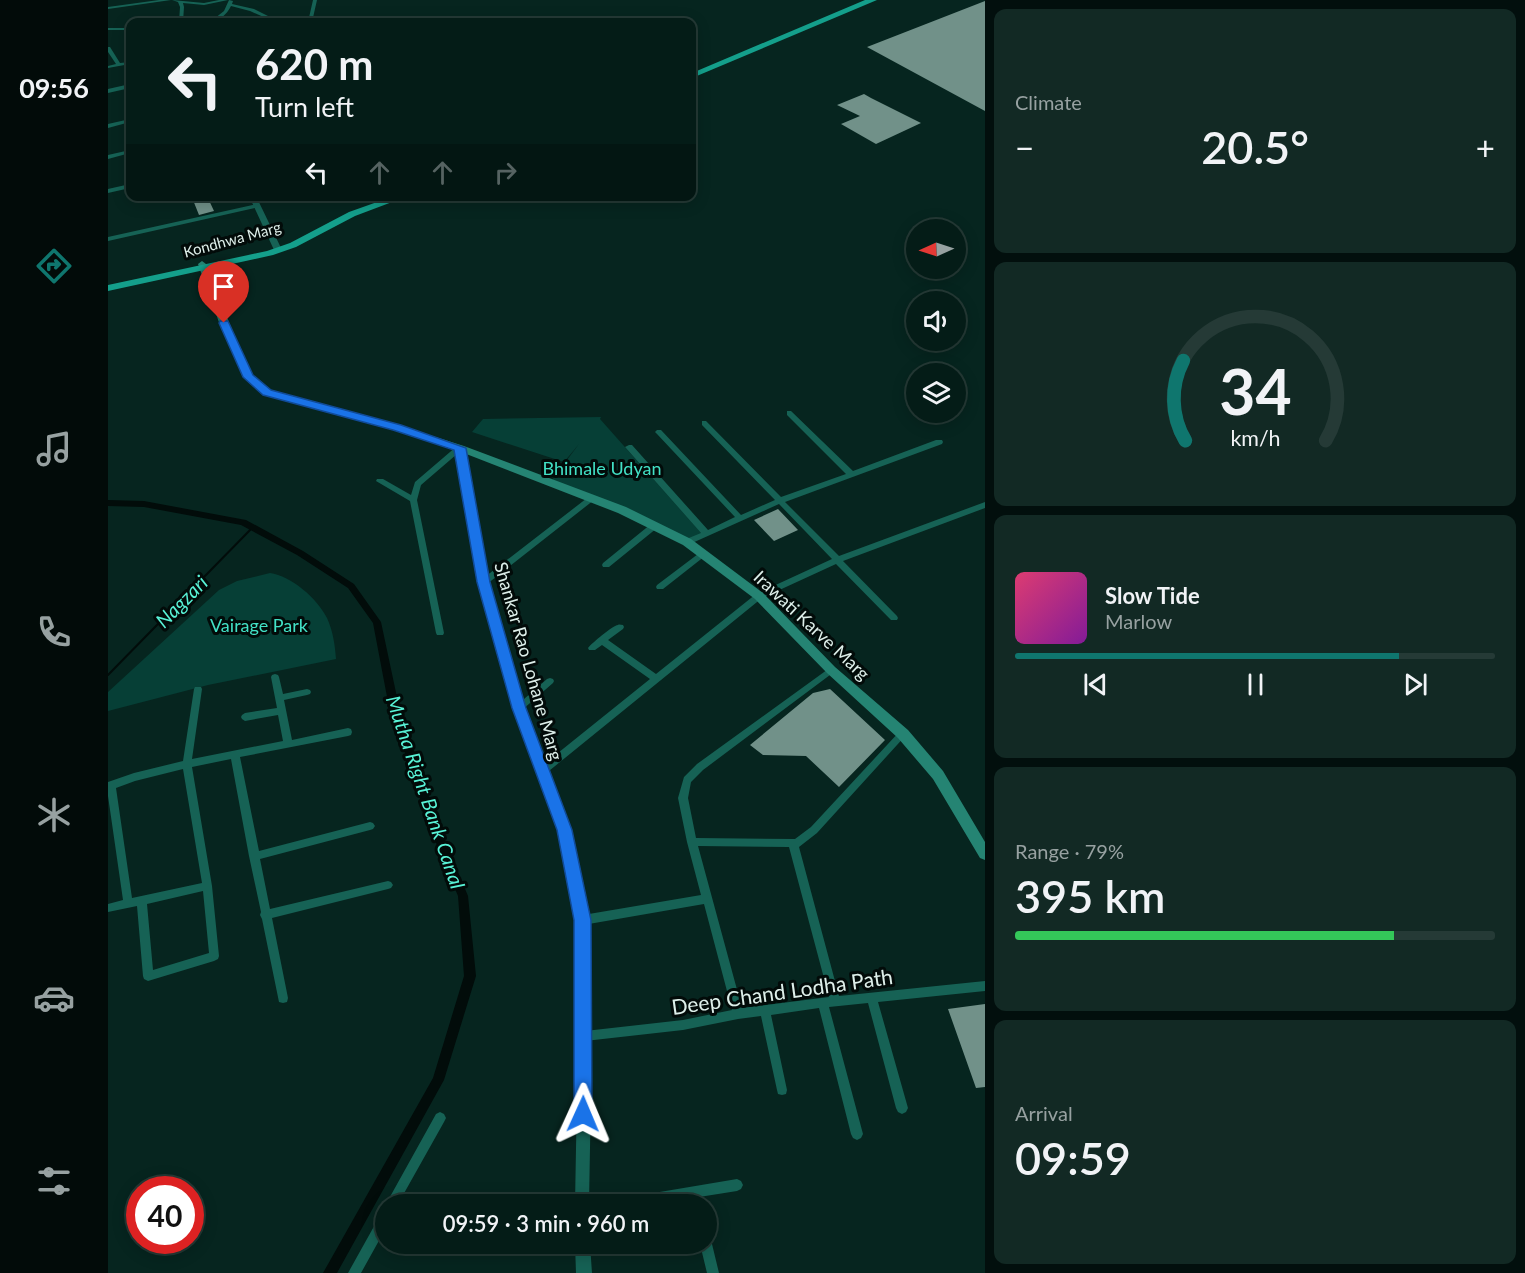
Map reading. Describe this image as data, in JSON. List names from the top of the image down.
{
  "streets": {
    "main road": ["Kondhwa Marg", "Irawati Karve Marg"],
    "street": ["Shankar Rao Lohane Marg", "Deep Chand Lodha Path"]
  },
  "crossings": [
    ["Kondhwa Marg", "Irawati Karve Marg"],
    ["Irawati Karve Marg", "Shankar Rao Lohane Marg"],
    ["Shankar Rao Lohane Marg", "Deep Chand Lodha Path"]
  ],
  "water": ["Nagzari", "Mutha Right Bank Canal"],
  "parks": ["Bhimale Udyan", "Vairage Park"],
  "north": "left",
  "page": {
    "tabs": "09:56",
    "tile": [
      "Climate",
      ["Range · 79%", "395 km"],
      ["Arrival", "09:59"]
    ],
    "turn": ["620 m", "Turn left"],
    "heat": ["−", "20.5°", "+"],
    "song": ["Slow Tide", "Marlow"],
    "limit": "40",
    "trip": "09:59 · 3 min · 960 m",
    "gauge": ["34", "km/h"]
  }
}
